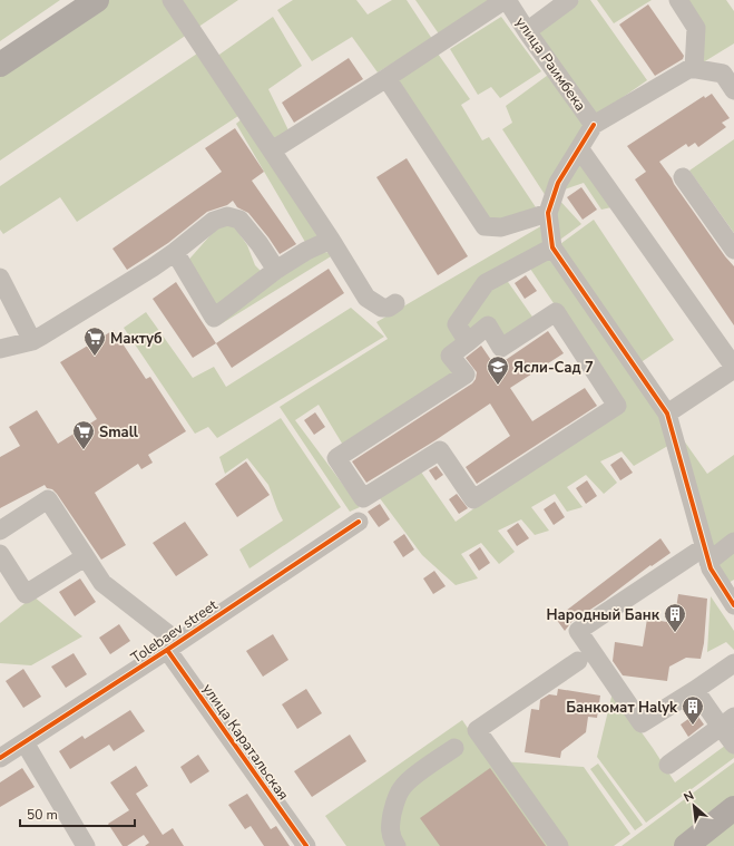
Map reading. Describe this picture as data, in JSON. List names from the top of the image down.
{
  "streets": {
    "street": ["улица Раимбека", "Tolebaev street", "улица Каратальская"]
  },
  "crossings": [
    ["Tolebaev street", "улица Каратальская"]
  ],
  "places": {
    "supermarket": ["Мактуб", "Small"],
    "school or university": ["Ясли-Сад 7"],
    "building": ["Народный Банк", "Банкомат Halyk"]
  },
  "scale_bar": "50 m",
  "north": "top left"
}
